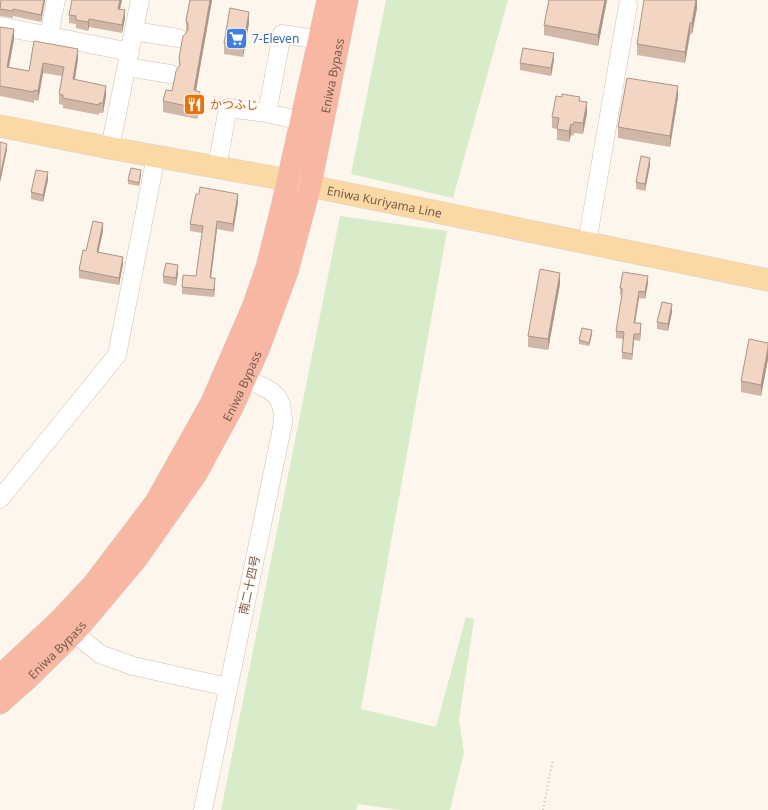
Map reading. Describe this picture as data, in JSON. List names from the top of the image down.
{
  "streets": {
    "highway": ["Eniwa Bypass"],
    "main road": ["Eniwa Kuriyama Line"],
    "street": ["南二十四号"]
  },
  "crossings": [
    ["Eniwa Bypass", "Eniwa Kuriyama Line"],
    ["Eniwa Bypass", "南二十四号"]
  ],
  "places": {
    "supermarket": ["7-Eleven"],
    "restaurant": ["かつふじ"]
  }
}
